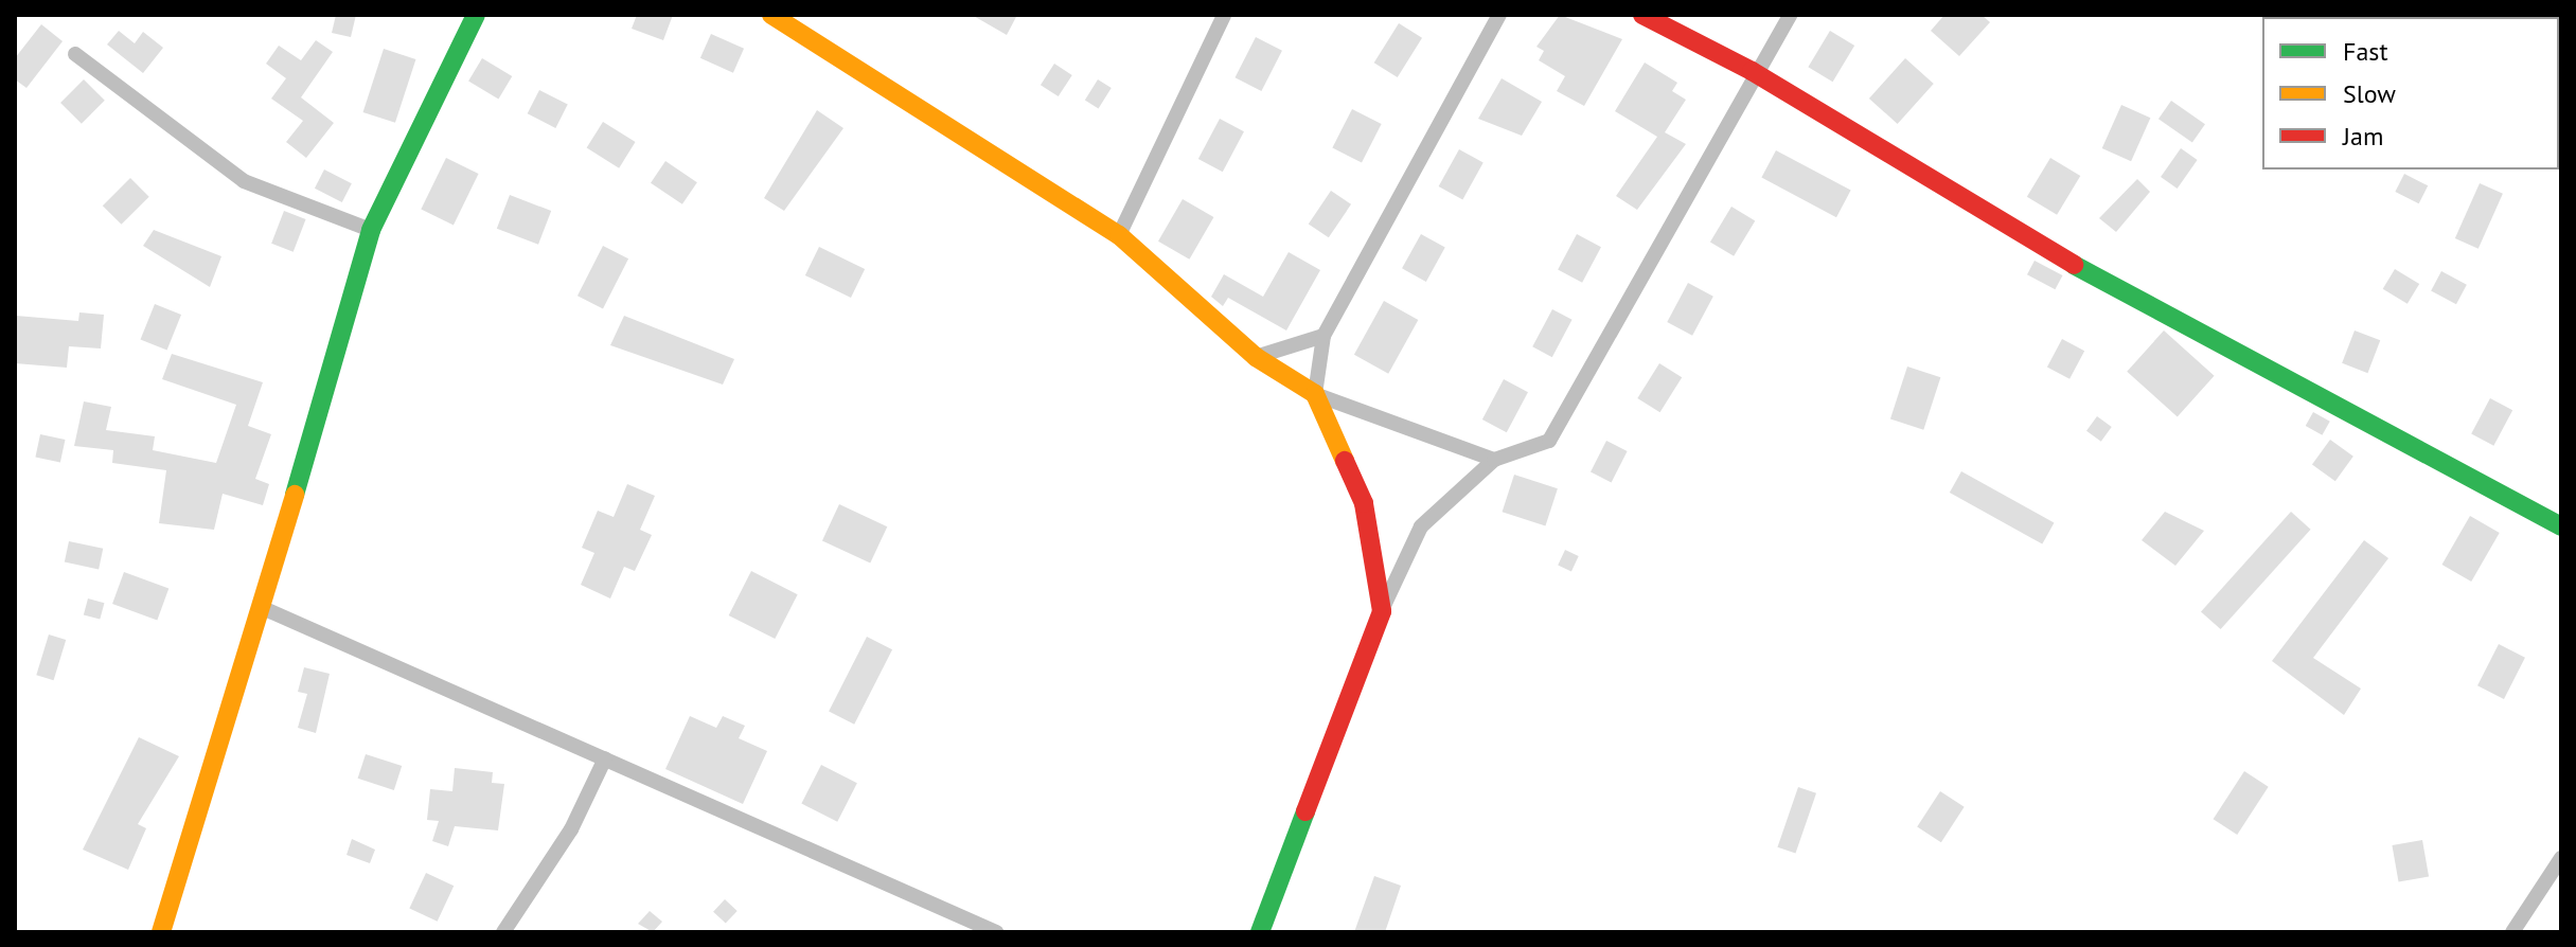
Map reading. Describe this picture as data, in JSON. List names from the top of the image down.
{
  "legend": ["Fast", "Slow", "Jam"]
}
